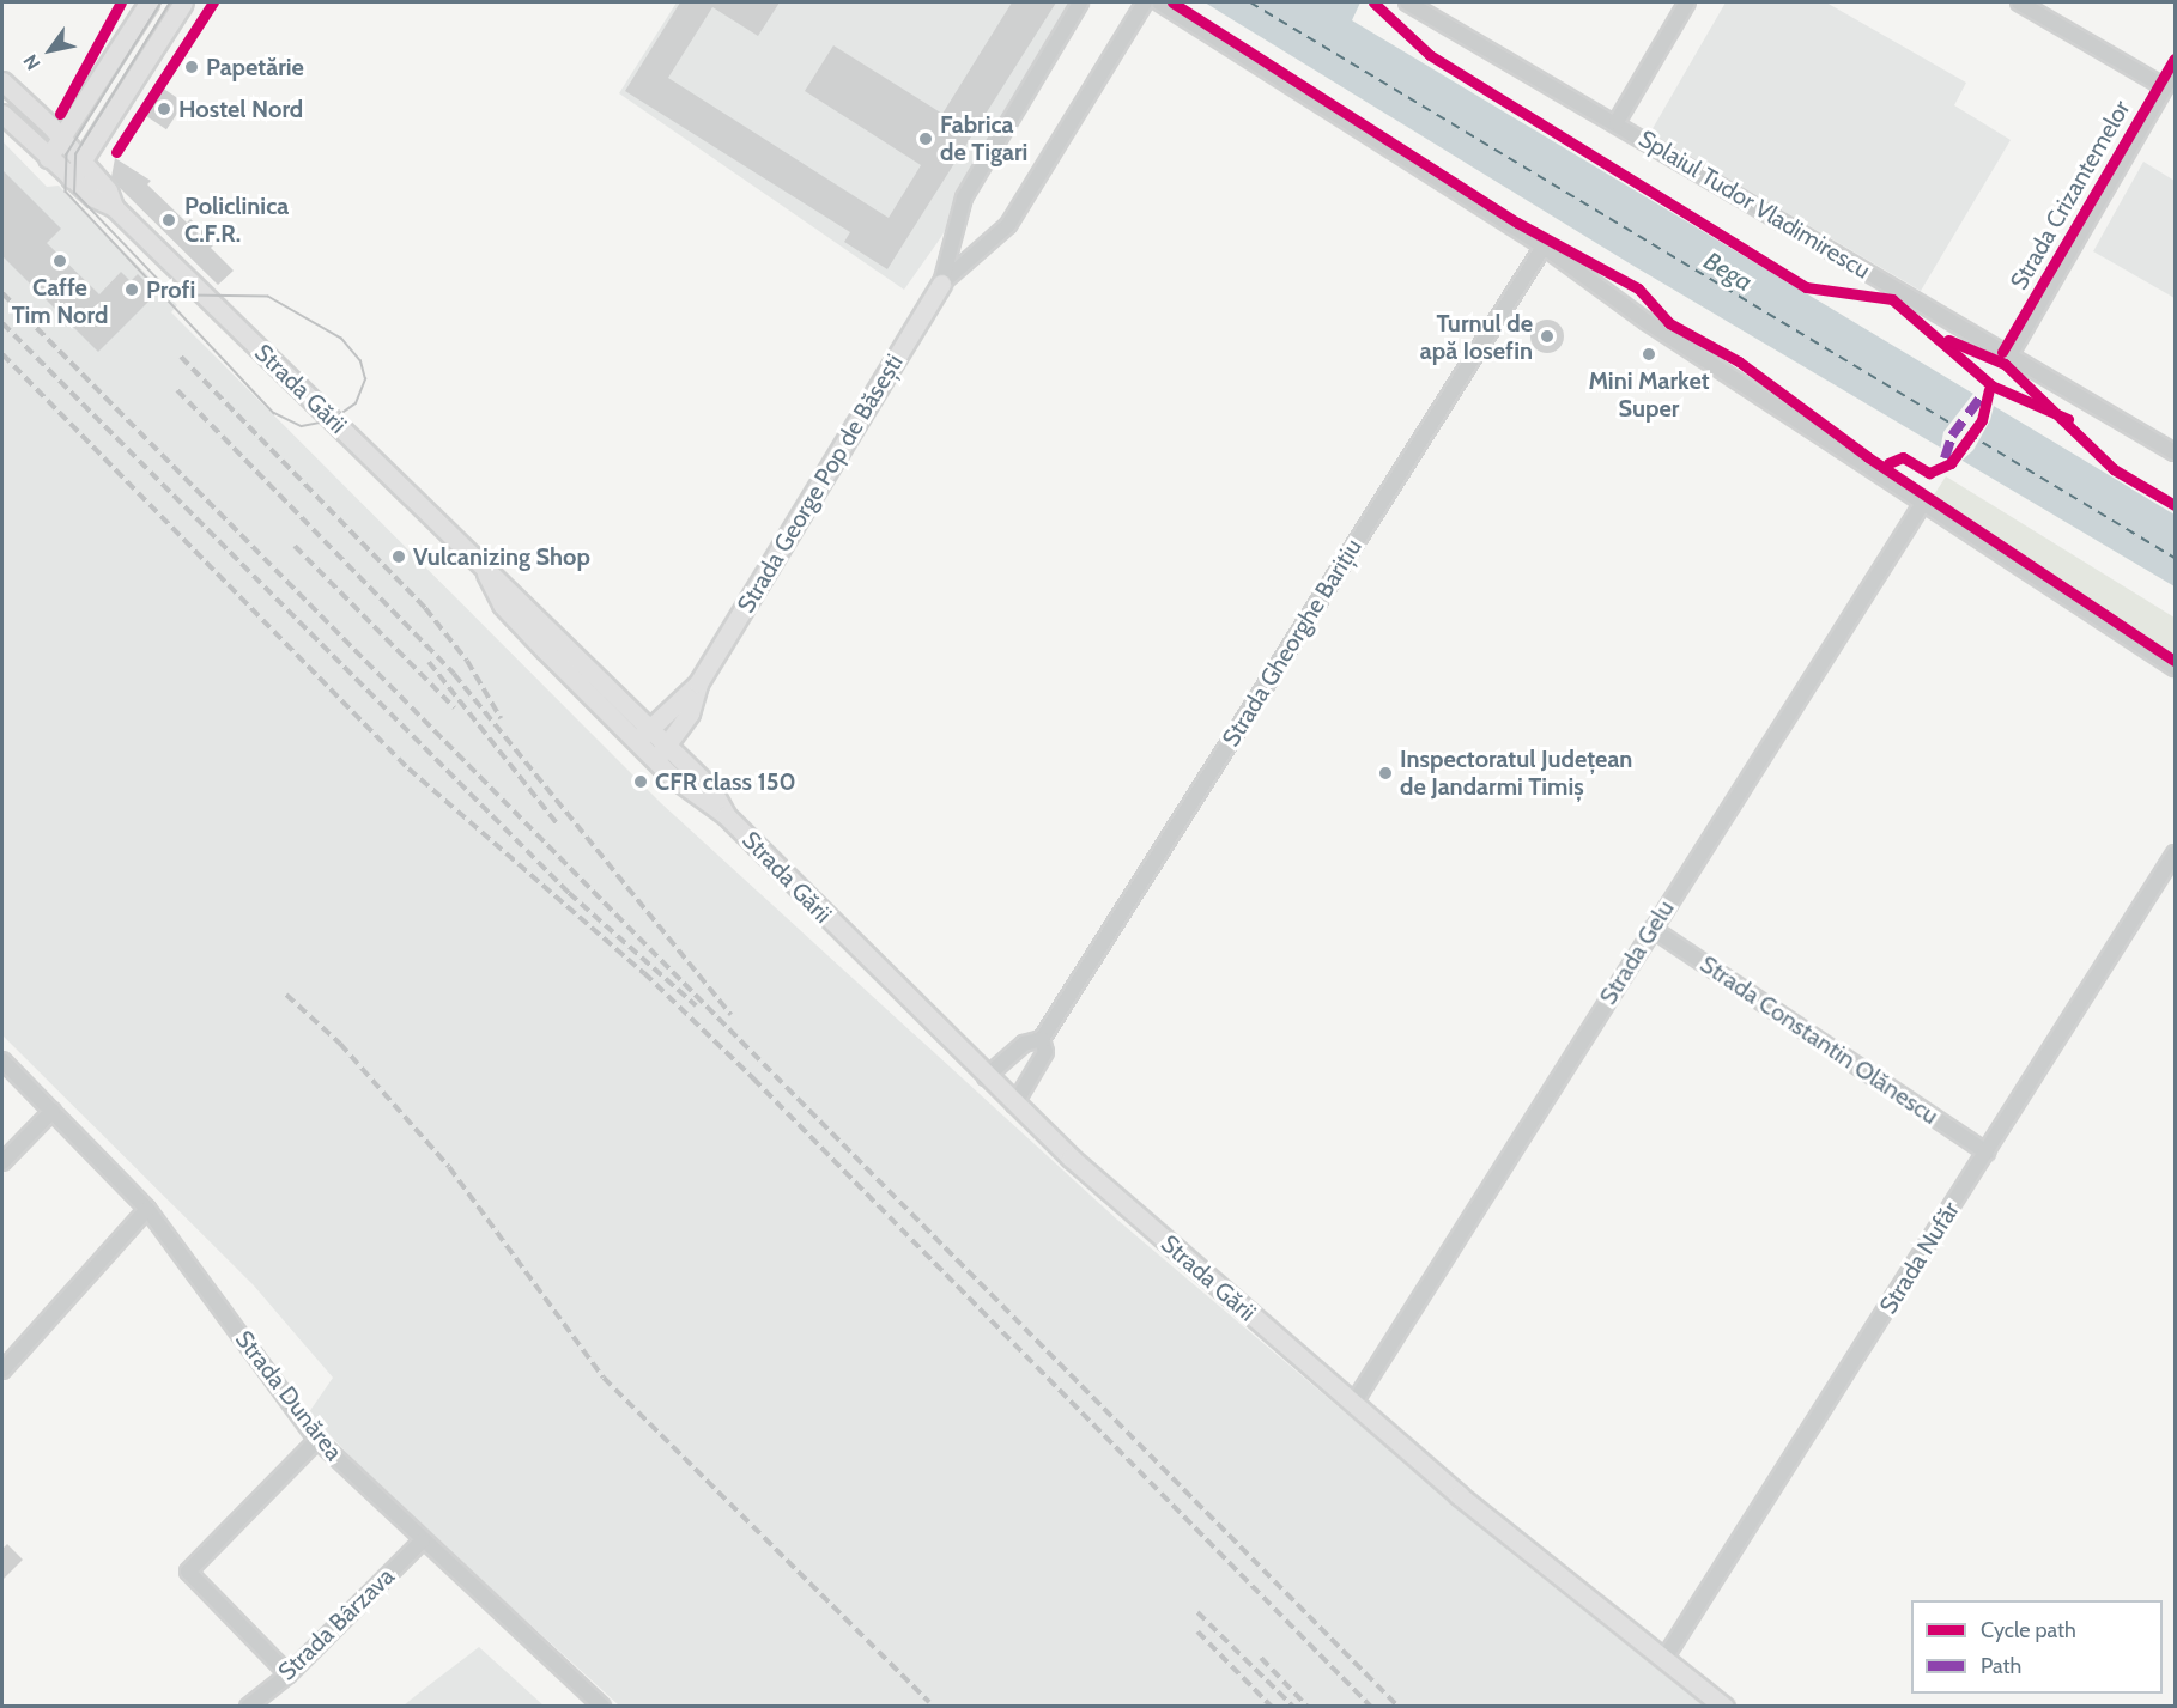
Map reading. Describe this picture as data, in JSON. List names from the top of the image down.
{
  "streets": {
    "main road": ["Strada Gării", "Strada George Pop de Băsești"],
    "street": [
      "Strada Crizantemelor",
      "Splaiul Tudor Vladimirescu",
      "Strada Gheorghe Barițiu",
      "Strada Gelu",
      "Strada Constantin Olănescu",
      "Strada Nufăr",
      "Strada Dunărea",
      "Strada Bârzava"
    ]
  },
  "crossings": [
    ["Strada Crizantemelor", "Splaiul Tudor Vladimirescu"],
    ["Strada Gării", "Strada George Pop de Băsești"],
    ["Strada Gării", "Strada Gheorghe Barițiu"],
    ["Strada Gării", "Strada Gelu"],
    ["Strada Gării", "Strada Nufăr"],
    ["Strada Gelu", "Strada Constantin Olănescu"],
    ["Strada Constantin Olănescu", "Strada Nufăr"],
    ["Strada Dunărea", "Strada Bârzava"]
  ],
  "water": ["Bega"],
  "places": [
    "Papetărie",
    "Hostel Nord",
    "Fabrica de Tigari",
    "Policlinica C.F.R.",
    "Caffe Tim Nord",
    "Profi",
    "Turnul de apă Iosefin",
    "Mini Market Super",
    "Vulcanizing Shop",
    "Inspectoratul Județean de Jandarmi Timiș",
    "CFR class 150"
  ],
  "legend": ["Cycle path", "Path"],
  "north": "bottom left"
}
